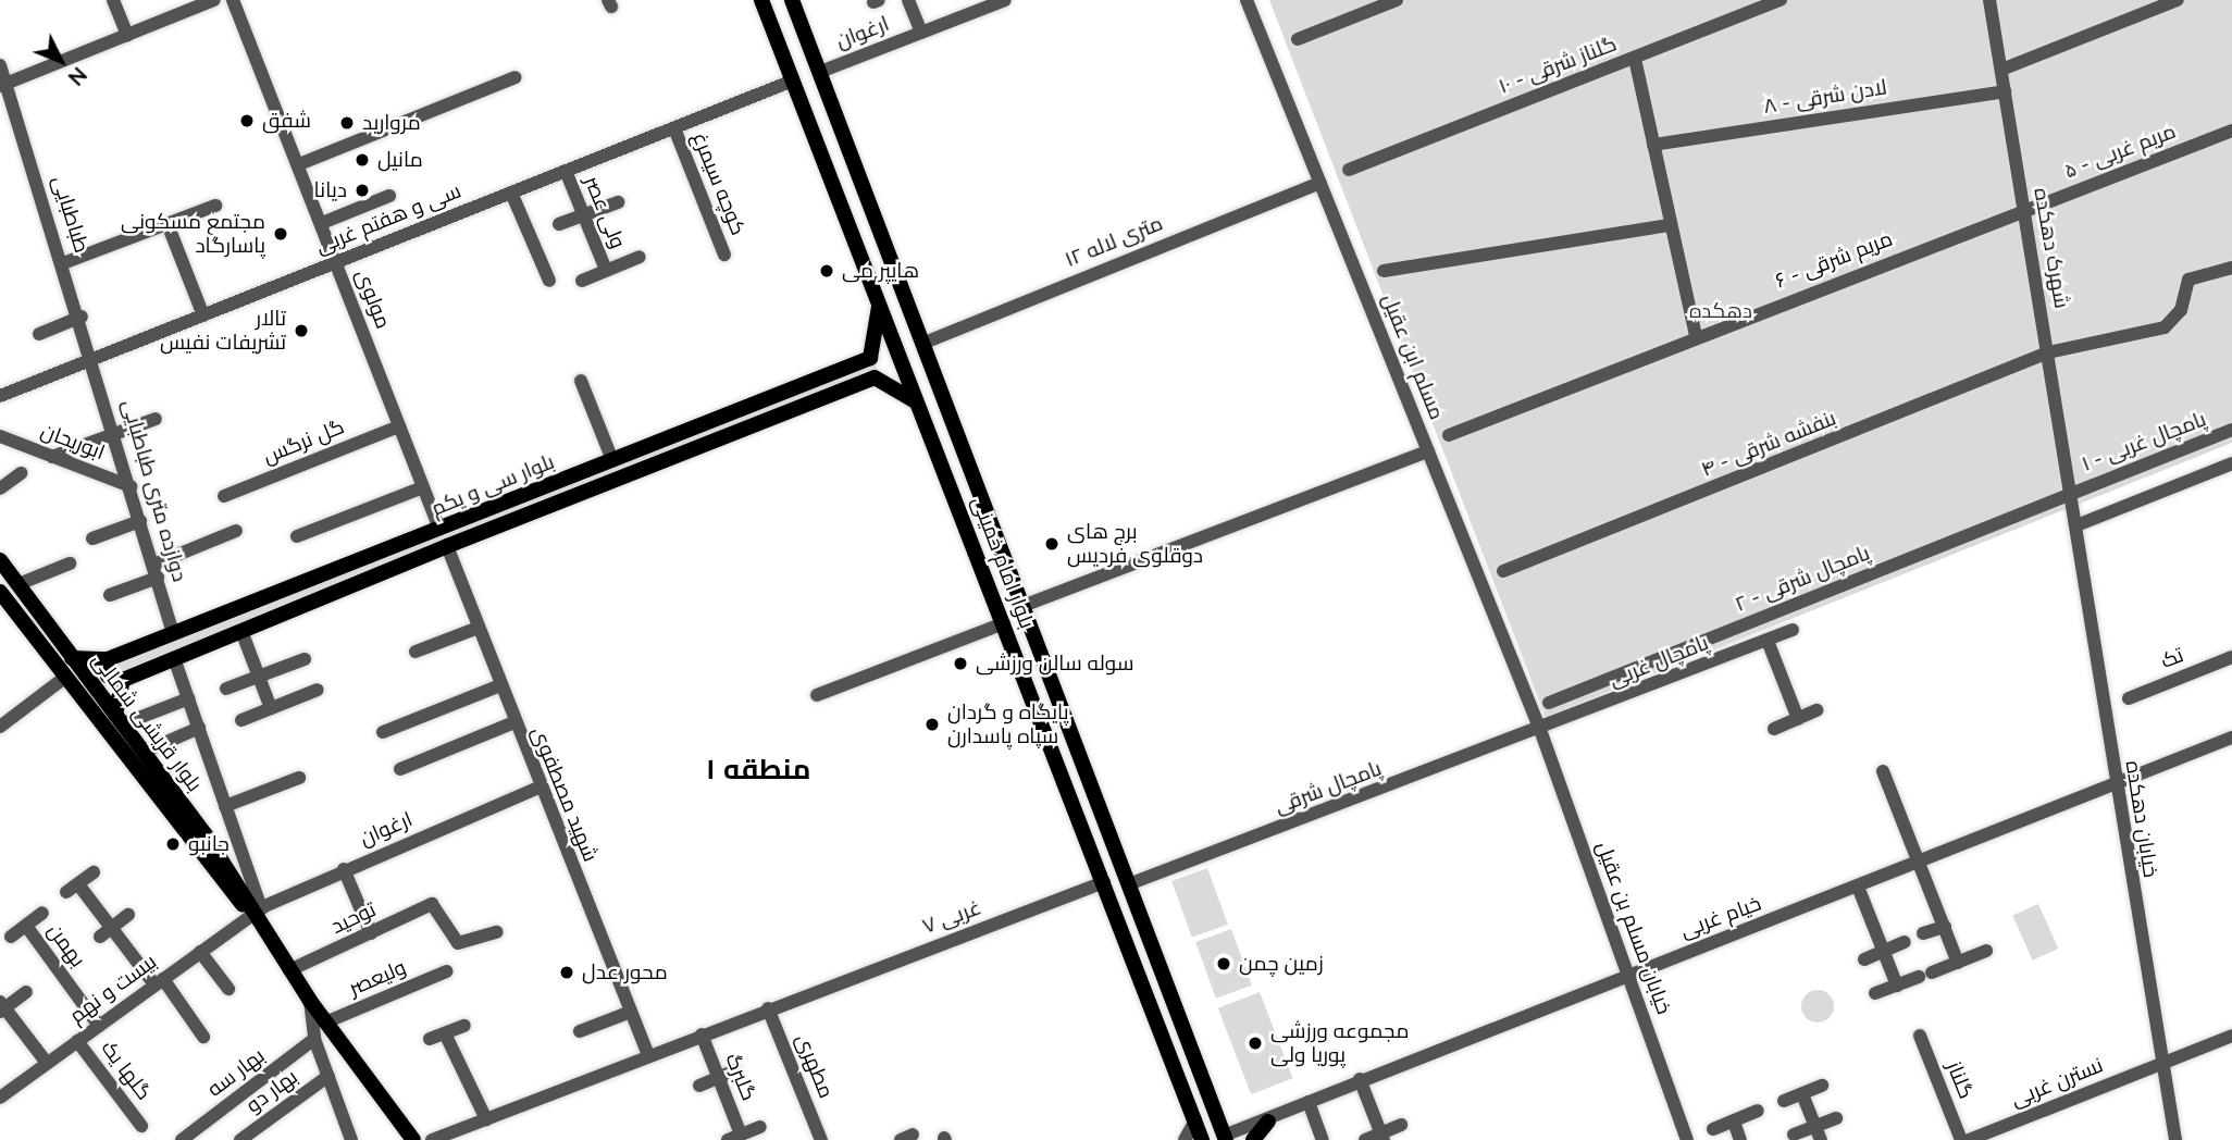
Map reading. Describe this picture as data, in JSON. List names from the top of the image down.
{
  "streets": {
    "main road": ["بلوار سی و یکم", "بلوار امام خمینی", "بلوار قریشی شمالی"],
    "street": [
      "ارغوان",
      "گلناز شرقی - ۱۰",
      "لادن شرقی - ۸",
      "مریم غربی - ۵",
      "کوچه سیمرغ",
      "ولی عصر",
      "طباطبایی",
      "سی و هفتم غربی",
      "۱۲ متری لاله",
      "شهرک دهکده",
      "مریم شرقی - ۶",
      "مولوی",
      "مسلم ابن عقیل",
      "ابوریحان",
      "گل نرگس",
      "پامچال غربی - ۱",
      "بنفشه شرقی - ۴",
      "دوازده متری طباطبایی",
      "پامچال شرقی - ۲",
      "تک",
      "پامچال غربی",
      "پامچال شرقی",
      "شهید مصطفوی",
      "خیابان دهکده",
      "۷ غربی",
      "خیام غربی",
      "توحید",
      "خیابان مسلم بن عقیل",
      "بهمن",
      "ولیعصر",
      "بیست و نهم",
      "مطهری",
      "گلها یک",
      "بهار سه",
      "گلبرگ",
      "گلناز",
      "نسترن غربی",
      "بهار دو"
    ]
  },
  "crossings": [
    ["ارغوان", "بلوار امام خمینی"],
    ["ارغوان", "بلوار قریشی شمالی"],
    ["ارغوان", "شهید مصطفوی"],
    ["ارغوان", "بیست و نهم"],
    ["لادن شرقی - ۸", "شهرک دهکده"],
    ["مریم غربی - ۵", "شهرک دهکده"],
    ["مریم غربی - ۵", "مریم شرقی - ۶"],
    ["کوچه سیمرغ", "سی و هفتم غربی"],
    ["ولی عصر", "سی و هفتم غربی"],
    ["طباطبایی", "سی و هفتم غربی"],
    ["طباطبایی", "دوازده متری طباطبایی"],
    ["سی و هفتم غربی", "مولوی"],
    ["سی و هفتم غربی", "دوازده متری طباطبایی"],
    ["سی و هفتم غربی", "بلوار امام خمینی"],
    ["۱۲ متری لاله", "مسلم ابن عقیل"],
    ["۱۲ متری لاله", "بلوار امام خمینی"],
    ["شهرک دهکده", "مریم شرقی - ۶"],
    ["شهرک دهکده", "پامچال غربی - ۱"],
    ["شهرک دهکده", "بنفشه شرقی - ۴"],
    ["شهرک دهکده", "پامچال شرقی - ۲"],
    ["شهرک دهکده", "خیابان دهکده"],
    ["مولوی", "گل نرگس"],
    ["مولوی", "بلوار سی و یکم"],
    ["مسلم ابن عقیل", "پامچال غربی"],
    ["مسلم ابن عقیل", "پامچال شرقی"],
    ["مسلم ابن عقیل", "خیابان مسلم بن عقیل"],
    ["ابوریحان", "دوازده متری طباطبایی"],
    ["پامچال غربی - ۱", "پامچال شرقی - ۲"],
    ["پامچال غربی - ۱", "خیابان دهکده"],
    ["بلوار سی و یکم", "دوازده متری طباطبایی"],
    ["بلوار سی و یکم", "بلوار قریشی شمالی"],
    ["بلوار سی و یکم", "شهید مصطفوی"],
    ["بلوار امام خمینی", "پامچال شرقی"],
    ["بلوار امام خمینی", "۷ غربی"],
    ["بلوار امام خمینی", "خیام غربی"],
    ["پامچال شرقی - ۲", "خیابان دهکده"],
    ["پامچال غربی", "پامچال شرقی"],
    ["پامچال غربی", "خیابان مسلم بن عقیل"],
    ["بلوار قریشی شمالی", "توحید"],
    ["بلوار قریشی شمالی", "ولیعصر"],
    ["بلوار قریشی شمالی", "بیست و نهم"],
    ["پامچال شرقی", "خیابان مسلم بن عقیل"],
    ["خیابان دهکده", "خیام غربی"],
    ["خیابان دهکده", "نسترن غربی"],
    ["۷ غربی", "مطهری"],
    ["خیام غربی", "خیابان مسلم بن عقیل"],
    ["بهمن", "بیست و نهم"],
    ["بیست و نهم", "گلها یک"]
  ],
  "districts": ["منطقه ۱"],
  "parks": ["دهکده"],
  "places": [
    "شفق",
    "مروارید",
    "مانیل",
    "دیانا",
    "مجتمع مسکونی پاسارگاد",
    "هایپر می",
    "تالار تشریفات نفیس",
    "برج های دوقلوی فردیس",
    "سوله سالن ورزشی",
    "پایگاه و گردان سپاه پاسدارن",
    "جانبو",
    "زمین چمن",
    "محور عدل",
    "مجموعه ورزشی پوریا ولی"
  ],
  "north": "bottom right"
}
